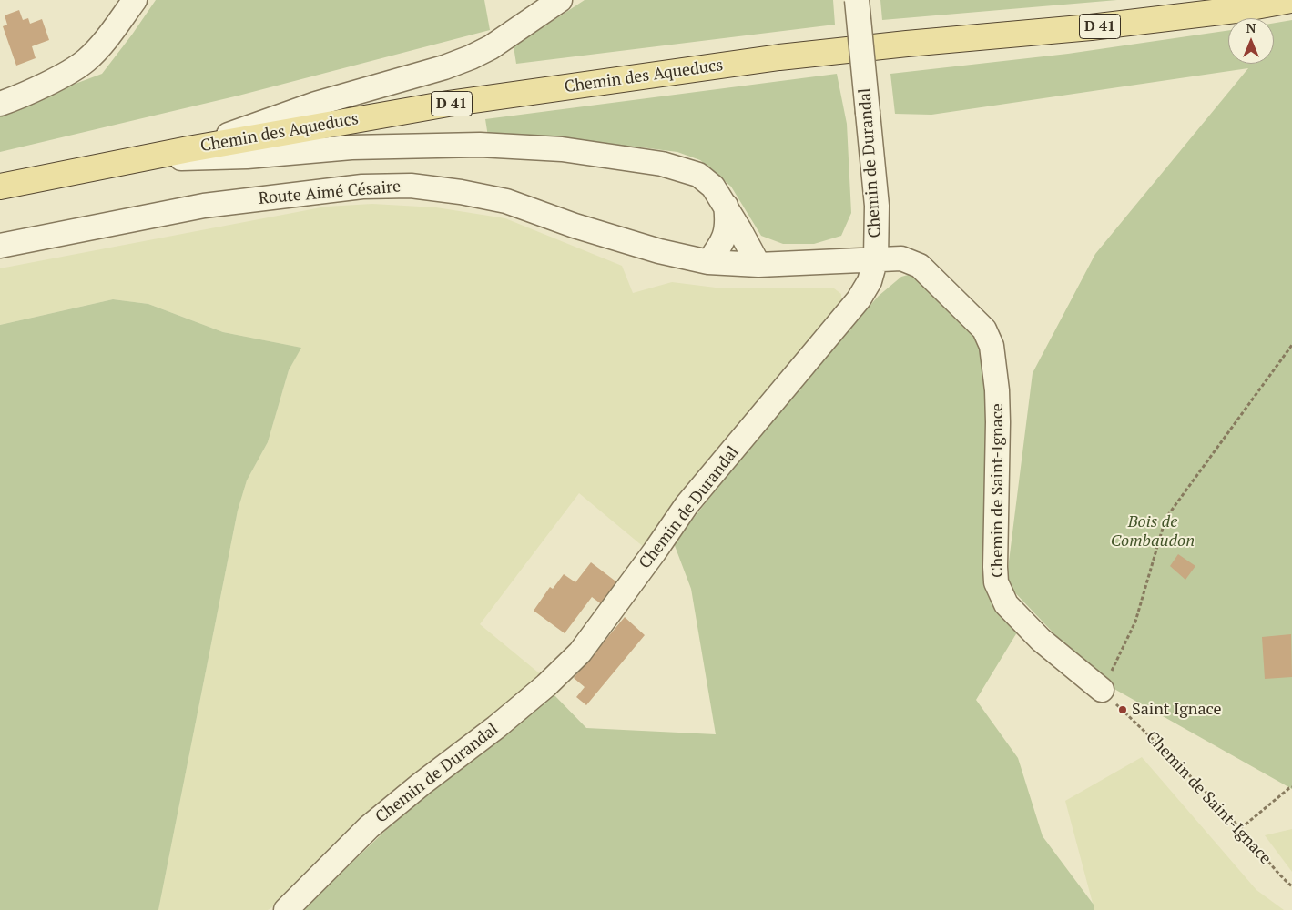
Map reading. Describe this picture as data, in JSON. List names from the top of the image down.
{
  "streets": {
    "main road": ["D 41", "Chemin des Aqueducs"],
    "street": ["Chemin de Durandal", "Route Aimé Césaire", "Chemin de Saint-Ignace"]
  },
  "crossings": [
    ["Chemin de Durandal", "Chemin de Saint-Ignace"],
    ["Route Aimé Césaire", "Chemin de Saint-Ignace"]
  ],
  "parks": ["Bois de Combaudon"],
  "places": ["Saint Ignace"],
  "north": "top"
}
